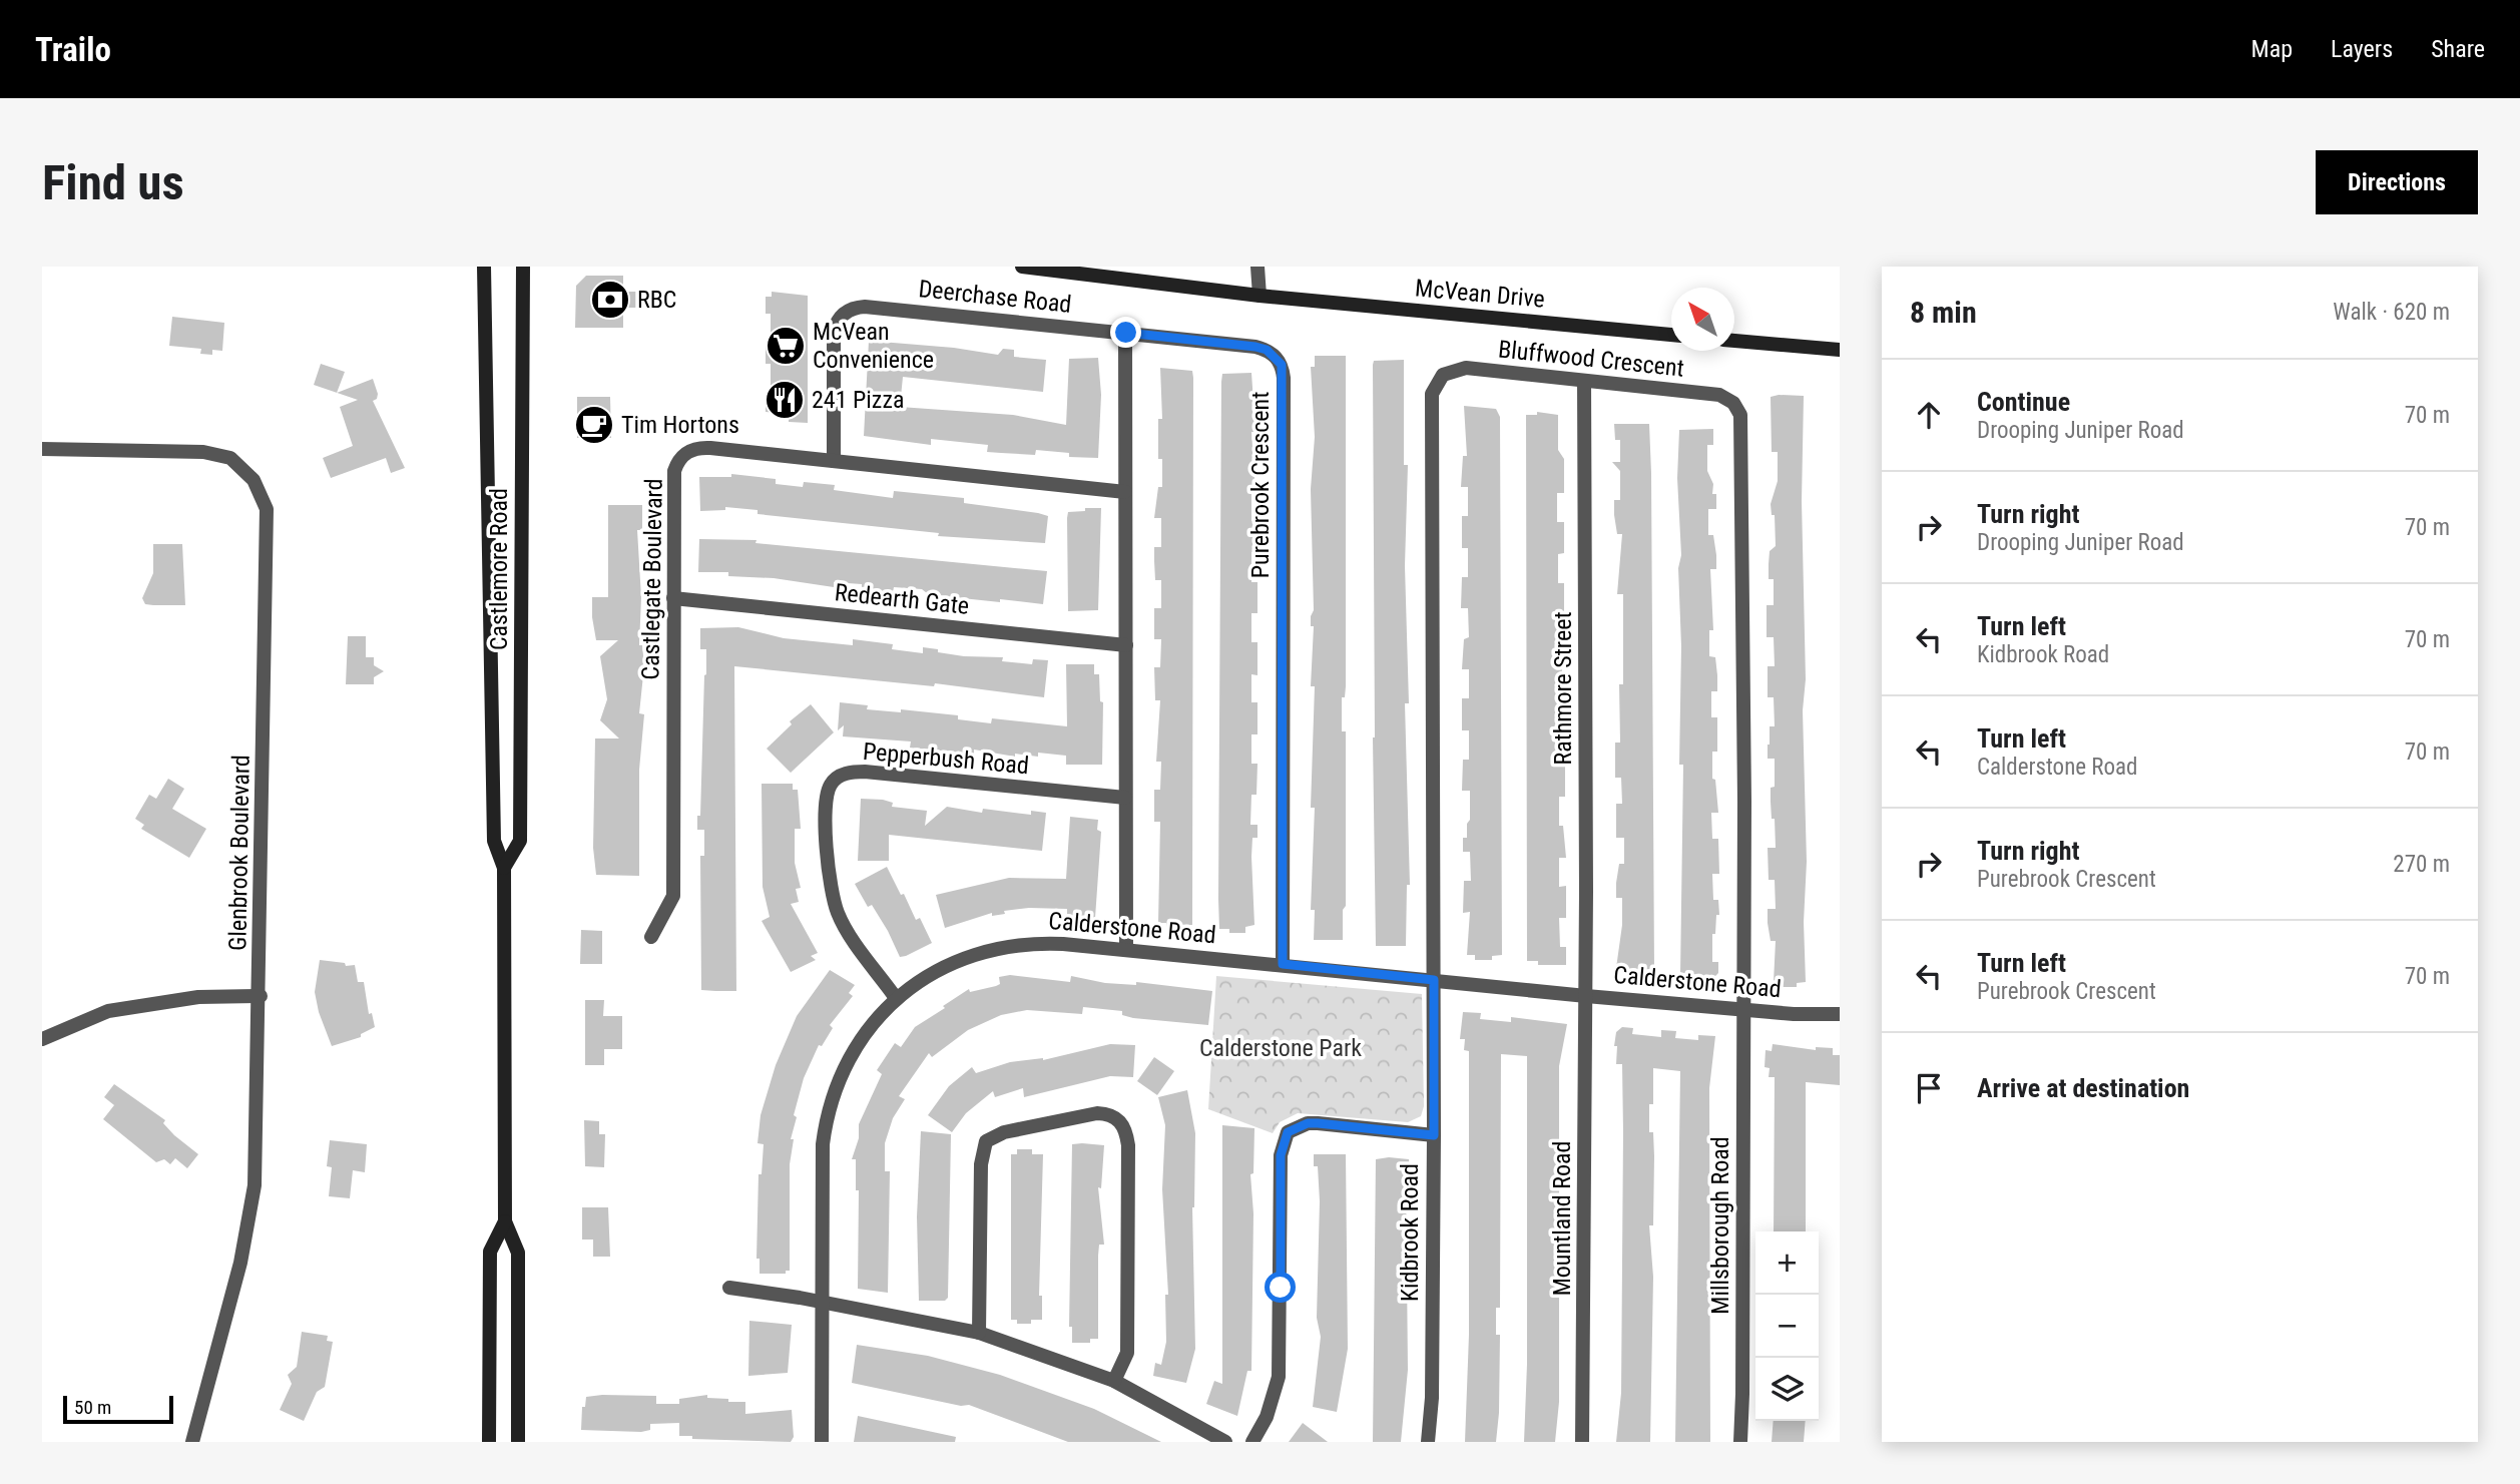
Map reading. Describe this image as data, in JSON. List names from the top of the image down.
{
  "streets": {
    "main road": ["McVean Drive", "Castlemore Road"],
    "street": [
      "Deerchase Road",
      "Bluffwood Crescent",
      "Purebrook Crescent",
      "Castlegate Boulevard",
      "Redearth Gate",
      "Rathmore Street",
      "Pepperbush Road",
      "Glenbrook Boulevard",
      "Calderstone Road",
      "Mountland Road",
      "Millsborough Road",
      "Kidbrook Road"
    ]
  },
  "crossings": [
    ["Deerchase Road", "Purebrook Crescent"],
    ["Deerchase Road", "Castlegate Boulevard"],
    ["Bluffwood Crescent", "Rathmore Street"],
    ["Bluffwood Crescent", "Calderstone Road"],
    ["Bluffwood Crescent", "Millsborough Road"],
    ["Bluffwood Crescent", "Kidbrook Road"],
    ["Purebrook Crescent", "Calderstone Road"],
    ["Castlegate Boulevard", "Redearth Gate"],
    ["Rathmore Street", "Calderstone Road"],
    ["Rathmore Street", "Mountland Road"],
    ["Pepperbush Road", "Calderstone Road"],
    ["Calderstone Road", "Mountland Road"],
    ["Calderstone Road", "Millsborough Road"],
    ["Calderstone Road", "Kidbrook Road"]
  ],
  "parks": ["Calderstone Park"],
  "places": {
    "bank": ["RBC"],
    "supermarket": ["McVean Convenience"],
    "restaurant": ["241 Pizza"],
    "cafe": ["Tim Hortons"]
  },
  "scale_bar": "50 m",
  "north": "top left",
  "page": {
    "header": "Trailo",
    "nav": ["Map", "Layers", "Share"],
    "buttons": "Directions",
    "title": "Find us",
    "heading": ["8 min", "Walk · 620 m"],
    "list": [
      ["Continue", "Drooping Juniper Road", "70 m"],
      ["Turn right", "Drooping Juniper Road", "70 m"],
      ["Turn left", "Kidbrook Road", "70 m"],
      ["Turn left", "Calderstone Road", "70 m"],
      ["Turn right", "Purebrook Crescent", "270 m"],
      ["Turn left", "Purebrook Crescent", "70 m"],
      "Arrive at destination"
    ],
    "map_buttons": ["+", "−"],
    "scale": "50 m"
  }
}
